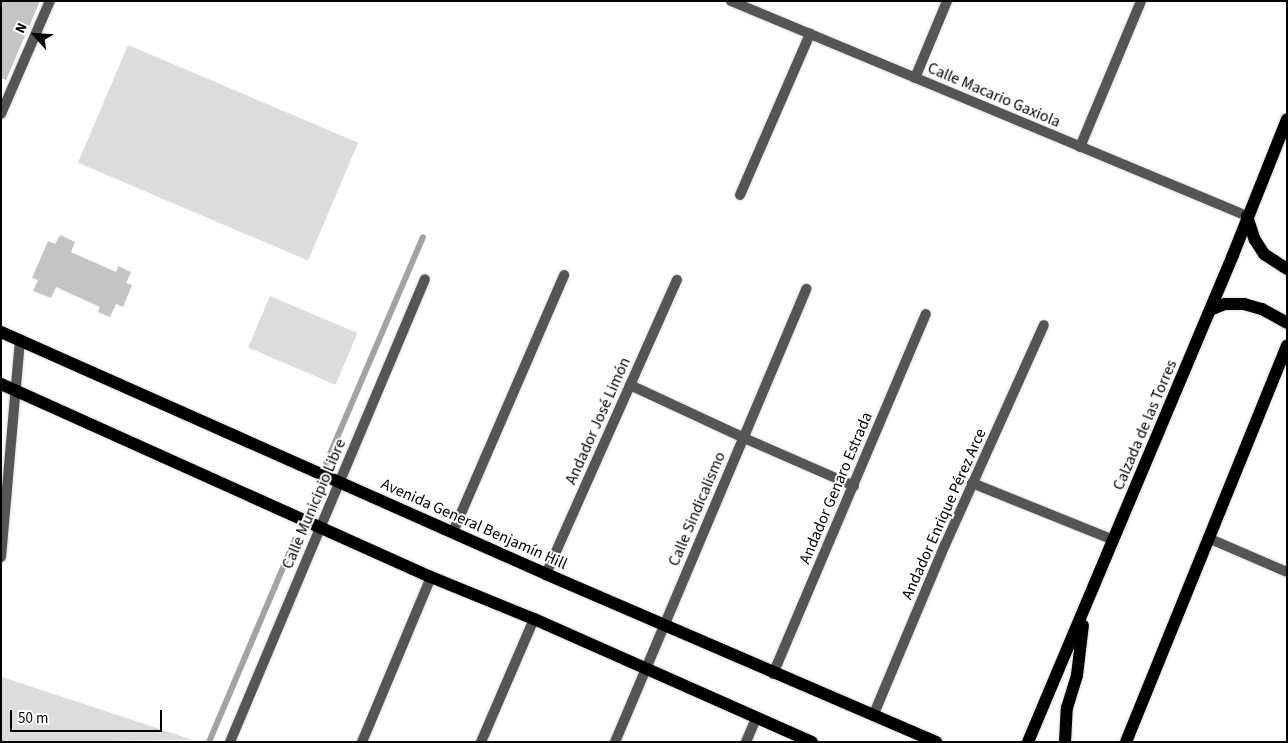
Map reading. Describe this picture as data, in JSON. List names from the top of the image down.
{
  "streets": {
    "main road": ["Calzada de las Torres", "Avenida General Benjamín Hill"],
    "street": [
      "Calle Macario Gaxiola",
      "Andador José Limón",
      "Andador Genaro Estrada",
      "Calle Municipio Libre",
      "Calle Sindicalismo",
      "Andador Enrique Pérez Arce"
    ]
  },
  "crossings": [
    ["Calle Macario Gaxiola", "Calzada de las Torres"],
    ["Andador José Limón", "Avenida General Benjamín Hill"],
    ["Andador Genaro Estrada", "Avenida General Benjamín Hill"],
    ["Calle Municipio Libre", "Avenida General Benjamín Hill"],
    ["Calle Sindicalismo", "Avenida General Benjamín Hill"],
    ["Andador Enrique Pérez Arce", "Avenida General Benjamín Hill"]
  ],
  "scale_bar": "50 m",
  "north": "top left"
}
